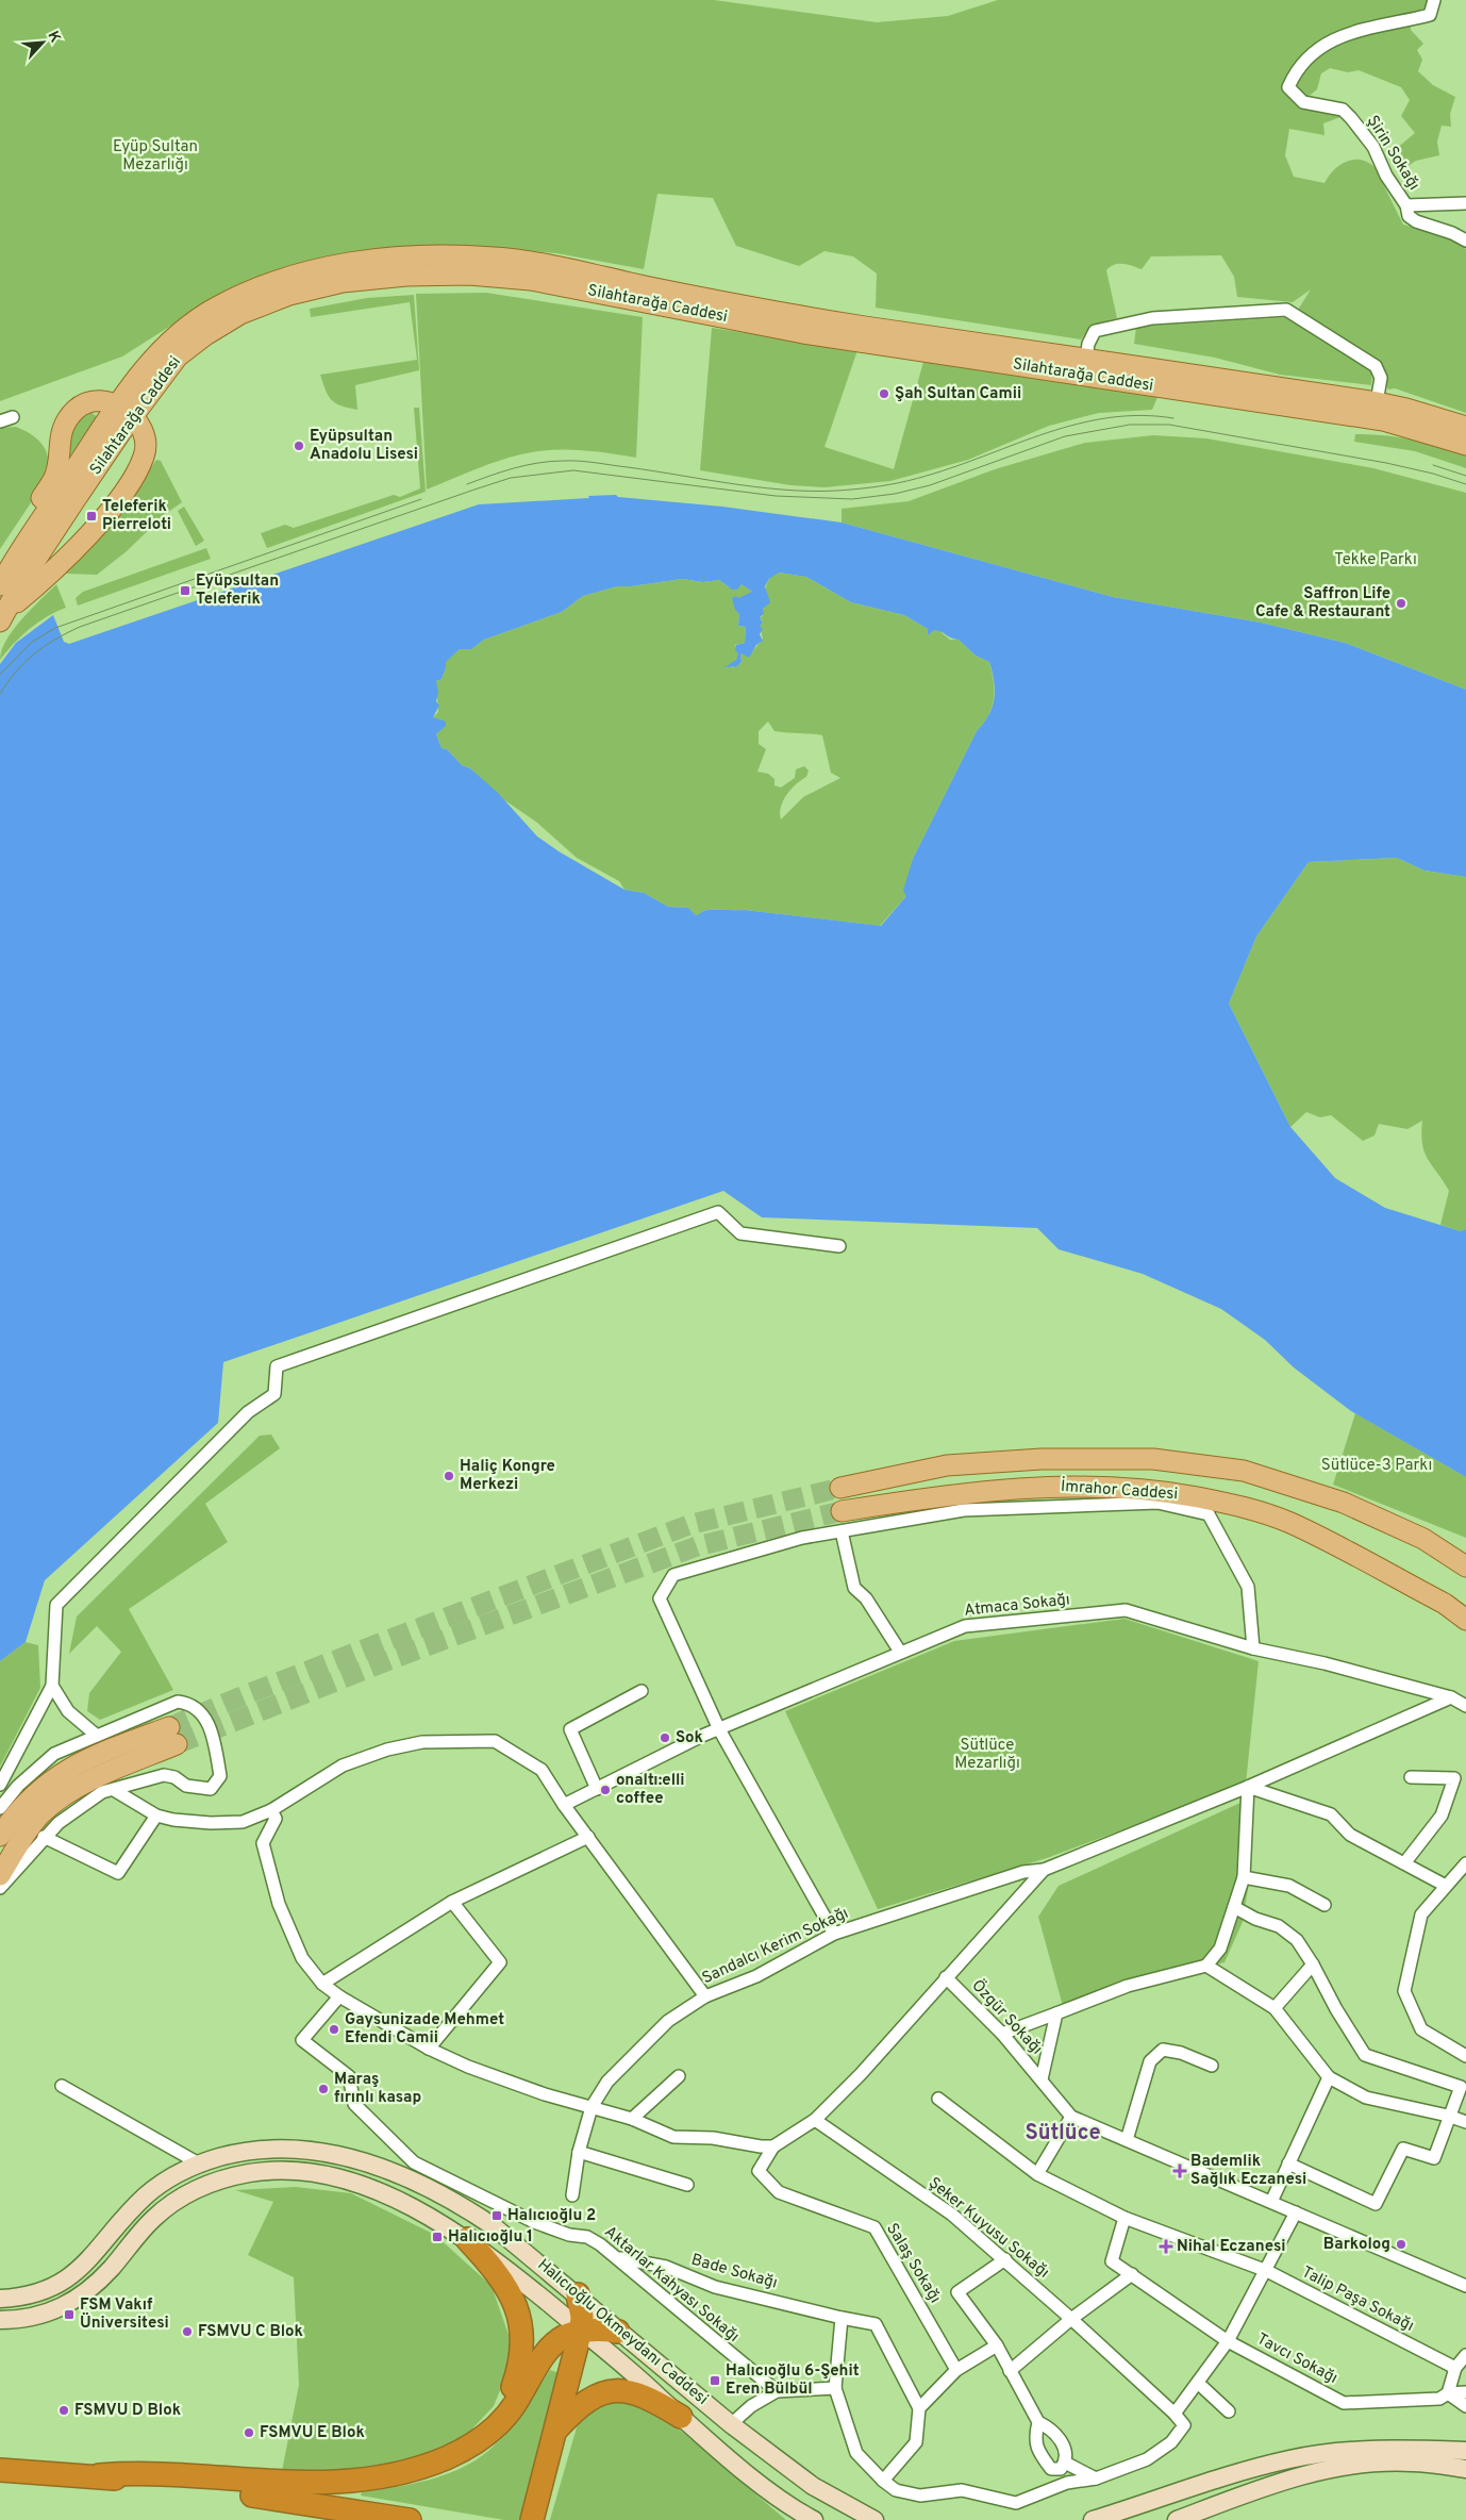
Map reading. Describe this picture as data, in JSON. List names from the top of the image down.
{
  "streets": {
    "main road": ["Silahtarağa Caddesi", "İmrahor Caddesi", "Halıcıoğlu Okmeydanı Caddesi"],
    "street": [
      "Şirin Sokağı",
      "Atmaca Sokağı",
      "Sandalcı Kerim Sokağı",
      "Özgür Sokağı",
      "Şeker Kuyusu Sokağı",
      "Salaş Sokağı",
      "Bade Sokağı",
      "Aktarlar Kahyası Sokağı",
      "Talip Paşa Sokağı",
      "Tavcı Sokağı"
    ]
  },
  "crossings": [
    ["Bade Sokağı", "Aktarlar Kahyası Sokağı"],
    ["Aktarlar Kahyası Sokağı", "Halıcıoğlu Okmeydanı Caddesi"],
    ["Talip Paşa Sokağı", "Tavcı Sokağı"]
  ],
  "districts": ["Sütlüce"],
  "parks": [
    "Eyüp Sultan Mezarlığı",
    "Tekke Parkı",
    "Sütlüce-3 Parkı",
    "Sütlüce Mezarlığı"
  ],
  "places": {
    "other": [
      "Şah Sultan Camii",
      "Eyüpsultan Anadolu Lisesi",
      "Saffron Life Cafe & Restaurant",
      "Haliç Kongre Merkezi",
      "Sok",
      "onaltı:elli coffee",
      "Gaysunizade Mehmet Efendi Camii",
      "Maraş fırınlı kasap",
      "Barkolog",
      "FSMVU C Blok",
      "FSMVU D Blok",
      "FSMVU E Blok"
    ],
    "transit": [
      "Teleferik Pierreloti",
      "Eyüpsultan Teleferik",
      "Halıcıoğlu 2",
      "Halıcıoğlu 1",
      "FSM Vakıf Üniversitesi",
      "Halıcıoğlu 6-Şehit Eren Bülbül"
    ],
    "health": ["Bademlik Sağlık Eczanesi", "Nihal Eczanesi"]
  },
  "north": "top right"
}
